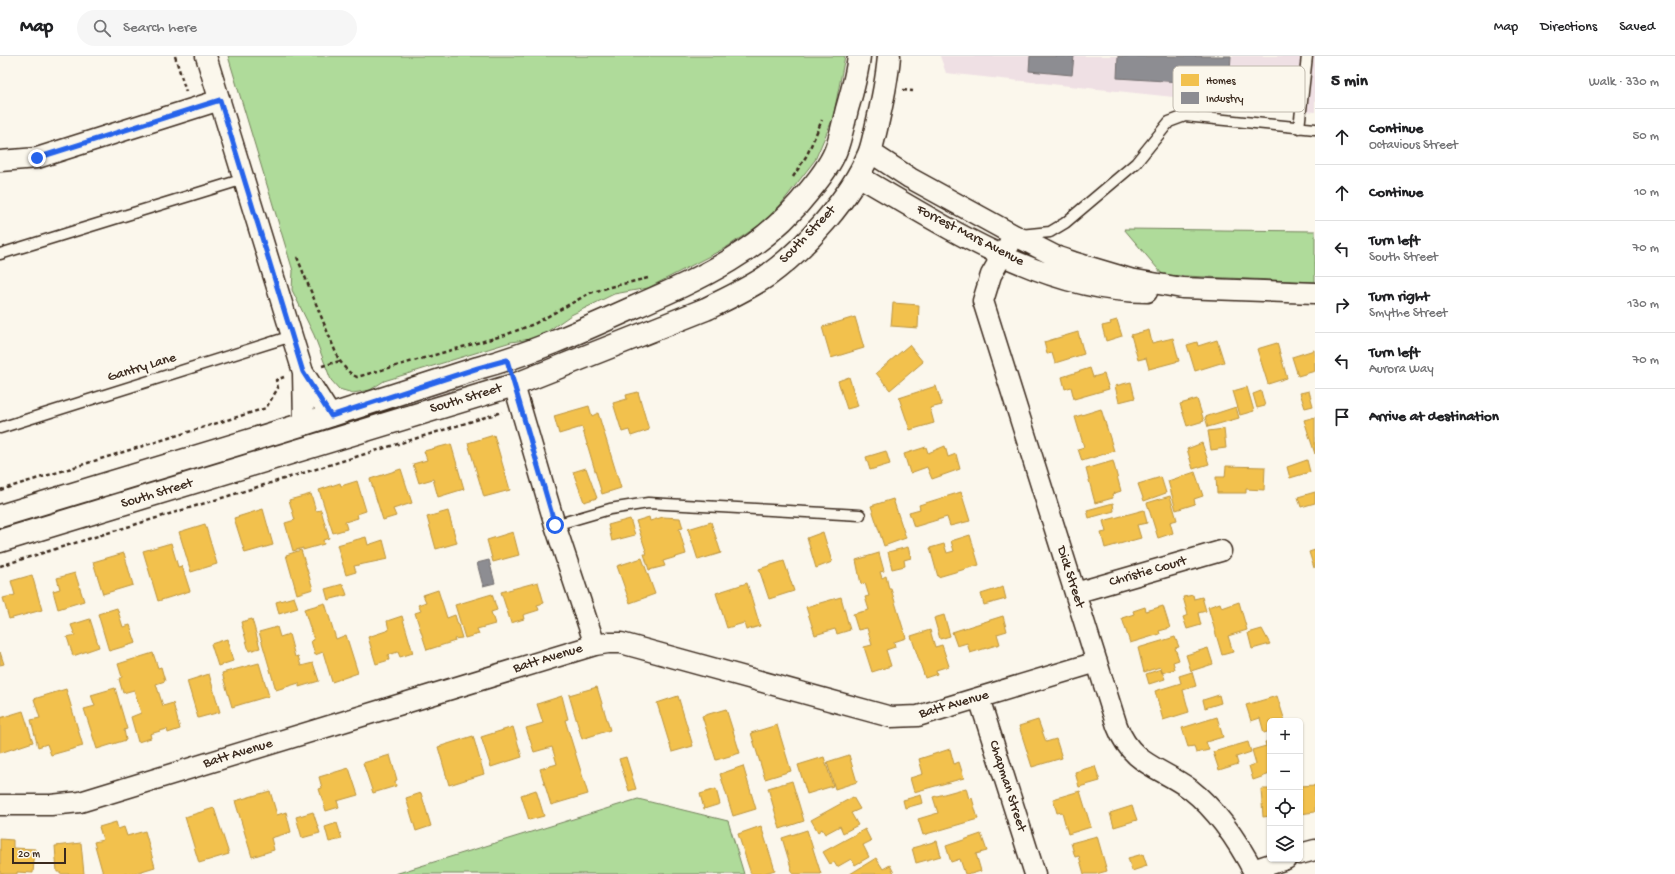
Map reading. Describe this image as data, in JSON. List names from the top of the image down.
{
  "streets": {
    "street": [
      "South Street",
      "Forrest Mars Avenue",
      "Christie Court",
      "Dick Street",
      "Batt Avenue",
      "Chapman Street"
    ],
    "lane": ["Gantry Lane"]
  },
  "crossings": [
    ["South Street", "Forrest Mars Avenue"],
    ["Forrest Mars Avenue", "Dick Street"],
    ["Christie Court", "Dick Street"],
    ["Dick Street", "Batt Avenue"],
    ["Batt Avenue", "Chapman Street"]
  ],
  "legend": ["Homes", "Industry"],
  "scale_bar": "20 m",
  "page": {
    "header": "Map",
    "search": "Search here",
    "nav": ["Map", "Directions", "Saved"],
    "heading": ["5 min", "Walk · 330 m"],
    "list": [
      ["Continue", "Octavious Street", "50 m"],
      ["Continue", "10 m"],
      ["Turn left", "South Street", "70 m"],
      ["Turn right", "Smythe Street", "130 m"],
      ["Turn left", "Aurora Way", "70 m"],
      "Arrive at destination"
    ],
    "map_buttons": ["+", "−"],
    "scale": "20 m"
  }
}
